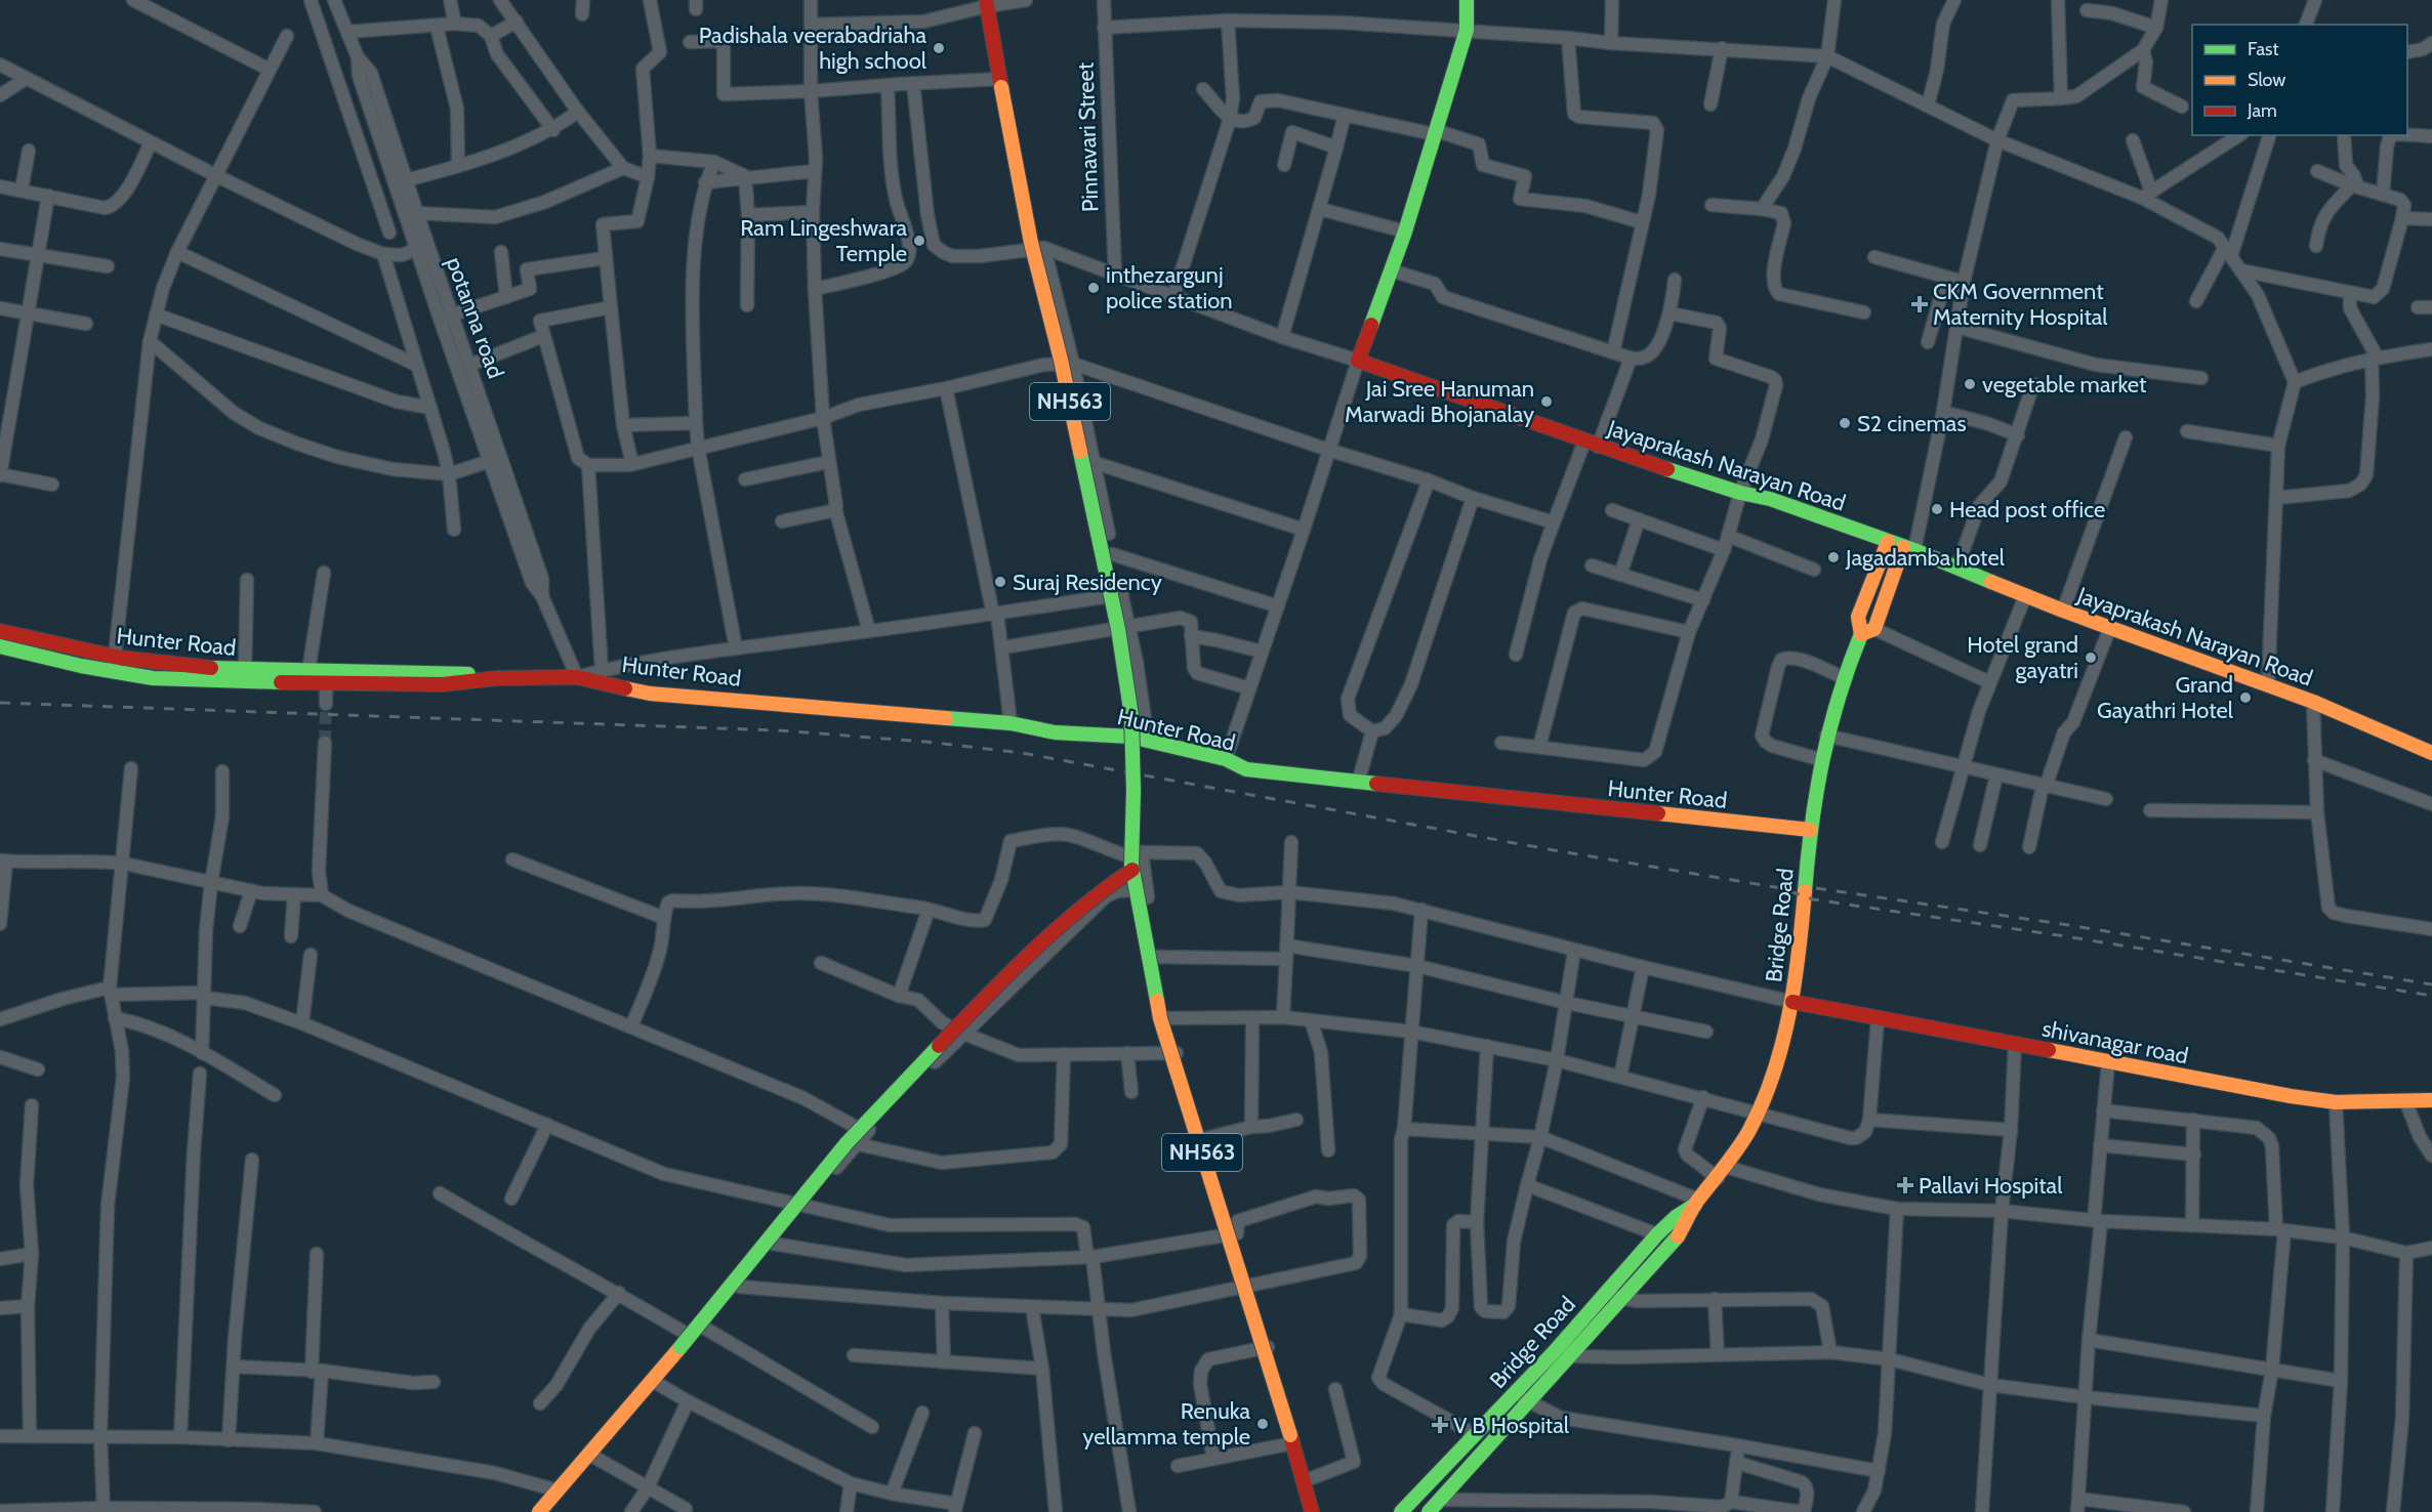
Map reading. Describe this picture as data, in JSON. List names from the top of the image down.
{
  "streets": {
    "main road": [
      "NH563",
      "Jayaprakash Narayan Road",
      "Hunter Road",
      "Bridge Road",
      "shivanagar road"
    ],
    "street": ["Pinnavari Street", "potanna road"]
  },
  "crossings": [
    ["potanna road", "Hunter Road"],
    ["Jayaprakash Narayan Road", "Bridge Road"],
    ["Hunter Road", "Bridge Road"],
    ["Bridge Road", "shivanagar road"]
  ],
  "places": {
    "other": [
      "Padishala veerabadriaha high school",
      "Ram Lingeshwara Temple",
      "inthezargunj police station",
      "vegetable market",
      "Jai Sree Hanuman Marwadi Bhojanalay",
      "S2 cinemas",
      "Head post office",
      "Jagadamba hotel",
      "Suraj Residency",
      "Hotel grand gayatri",
      "Grand Gayathri Hotel",
      "Renuka yellamma temple"
    ],
    "health": ["CKM Government Maternity Hospital", "Pallavi Hospital", "V B Hospital"]
  },
  "legend": ["Fast", "Slow", "Jam"]
}
